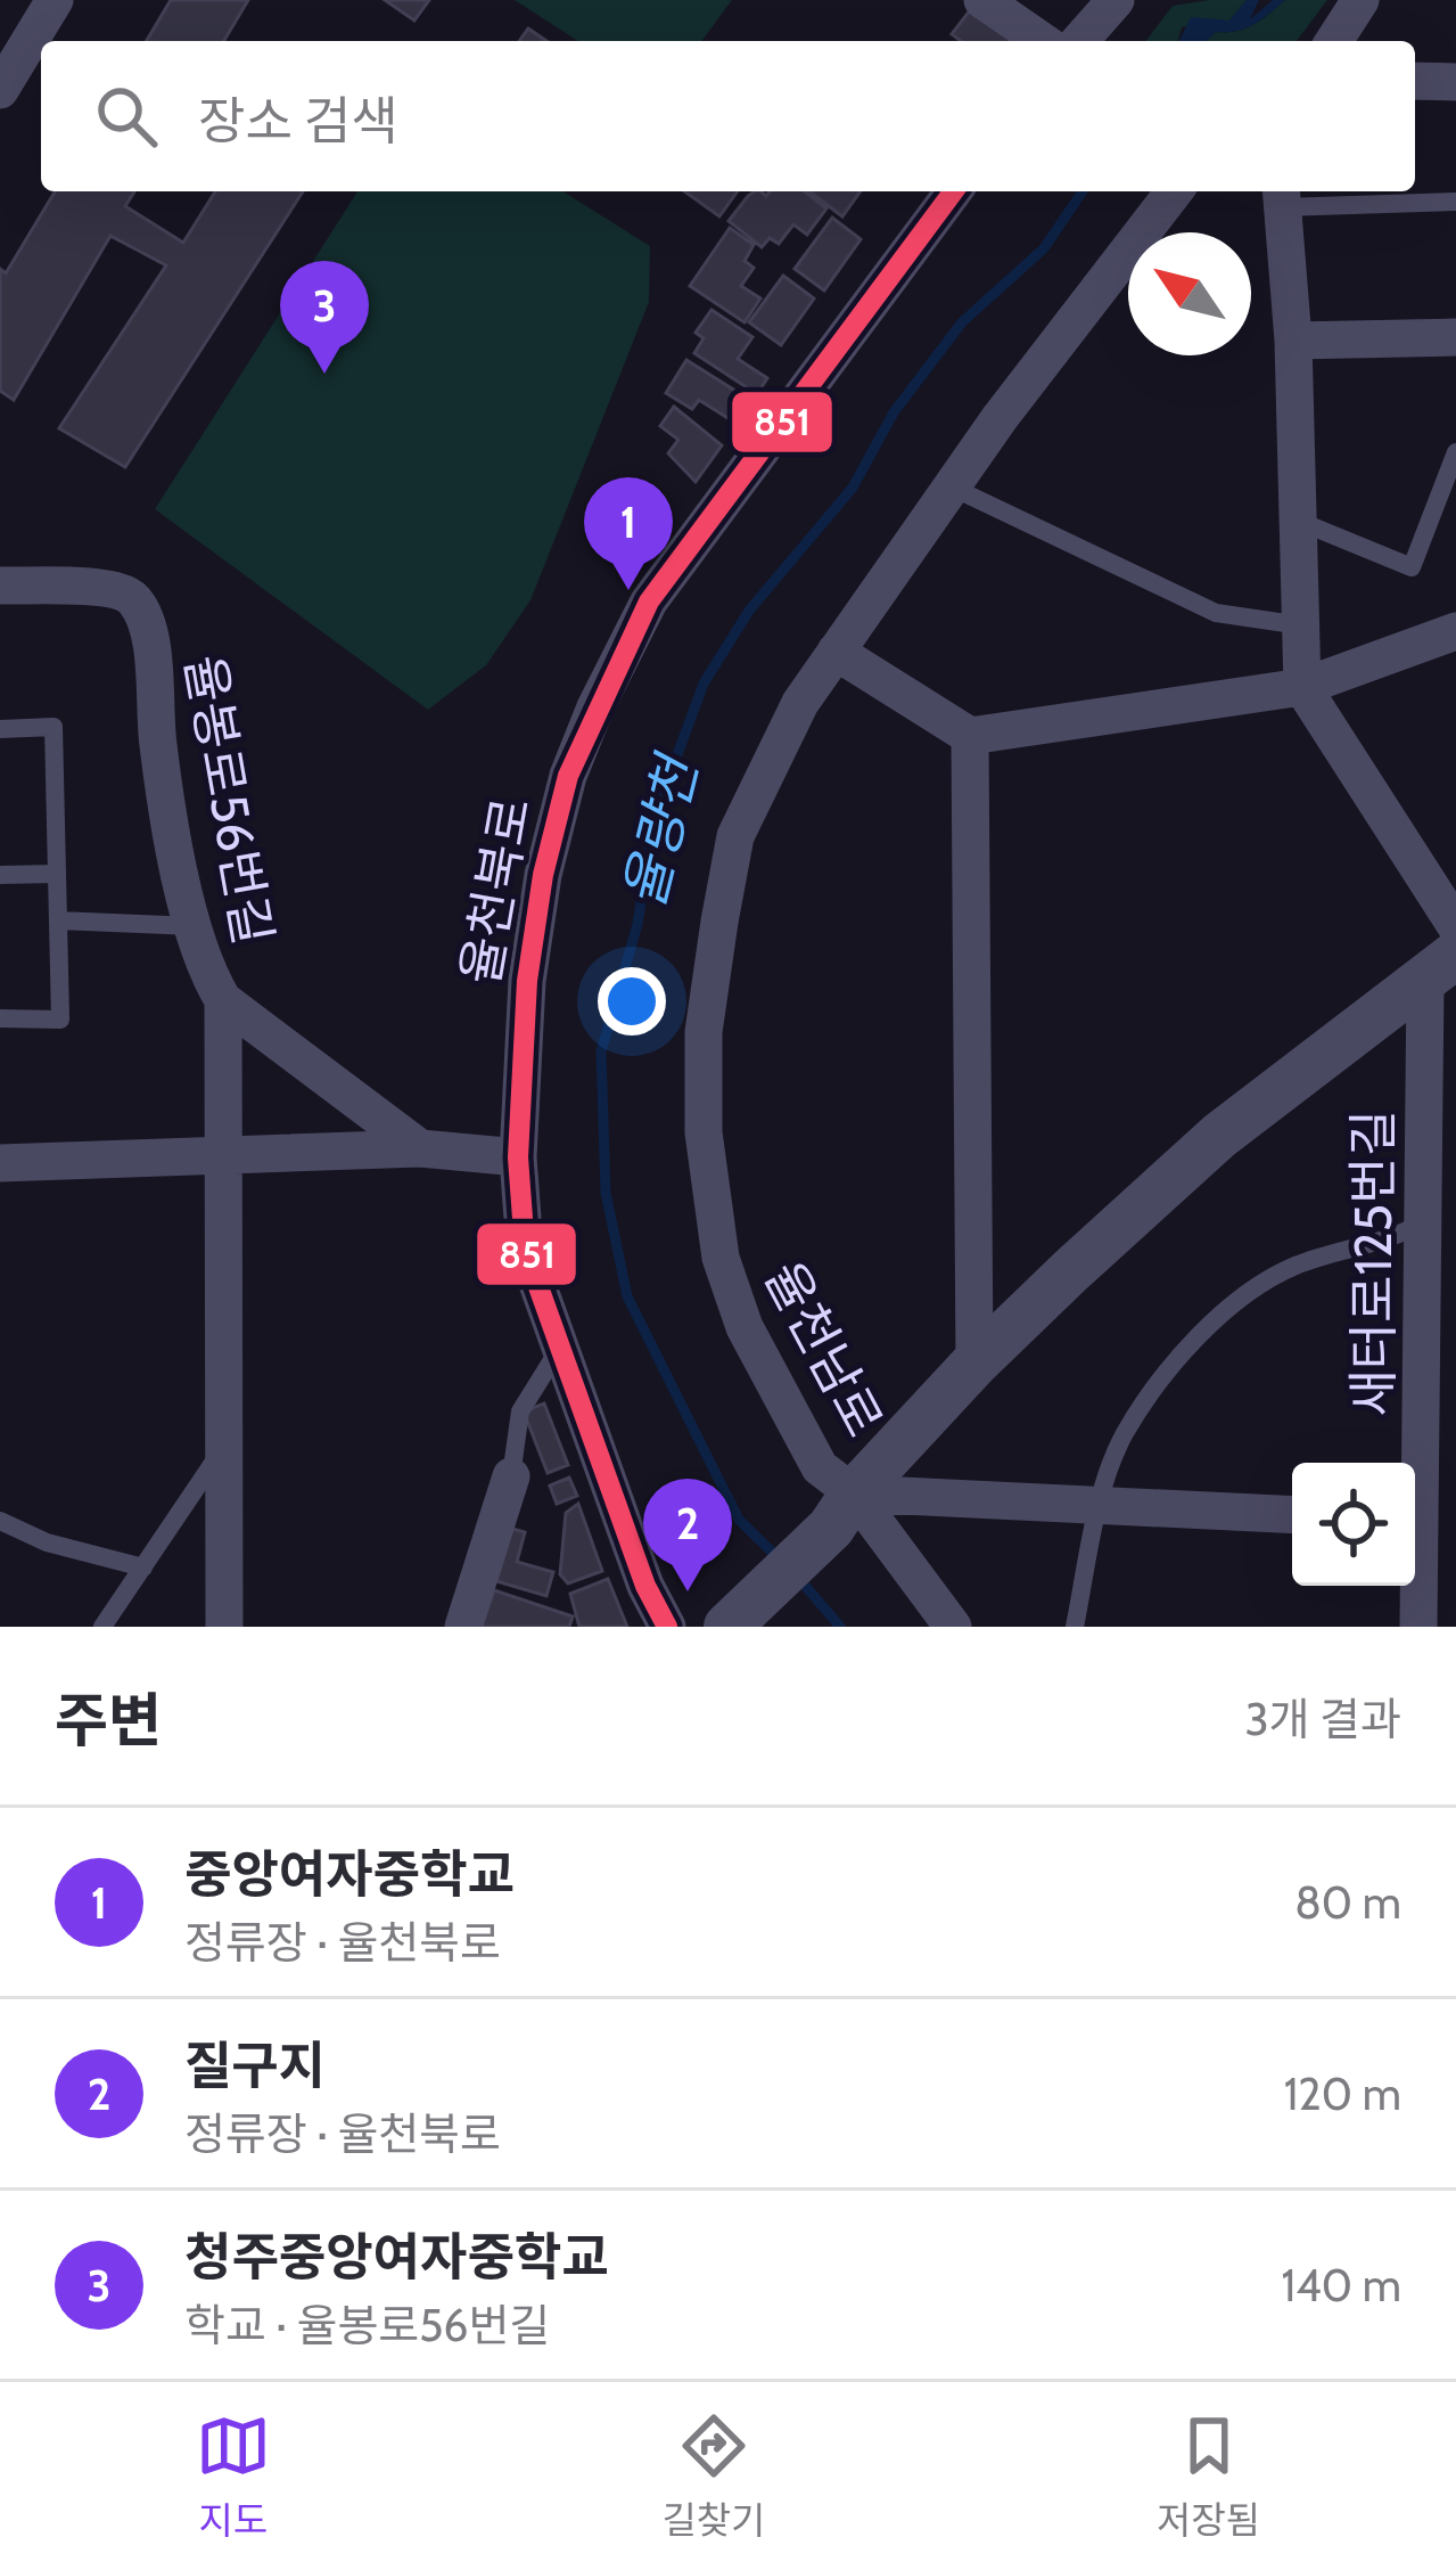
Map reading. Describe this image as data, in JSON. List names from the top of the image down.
{
  "streets": {
    "street": [
      "율봉로56번길",
      "율천북로",
      "새터로125번길",
      "율천남로"
    ]
  },
  "water": ["율량천"],
  "lines": ["transit line 851"],
  "north": "top left",
  "page": {
    "search": "장소 검색",
    "pins": ["3", "1", "2"],
    "heading": ["주변", "3개 결과"],
    "list": [
      {
        "mark": "1",
        "name": "중앙여자중학교",
        "note": "정류장 · 율천북로",
        "value": "80 m"
      },
      {
        "mark": "2",
        "name": "질구지",
        "note": "정류장 · 율천북로",
        "value": "120 m"
      },
      {
        "mark": "3",
        "name": "청주중앙여자중학교",
        "note": "학교 · 율봉로56번길",
        "value": "140 m"
      }
    ],
    "nav": ["지도", "길찾기", "저장됨"]
  }
}
